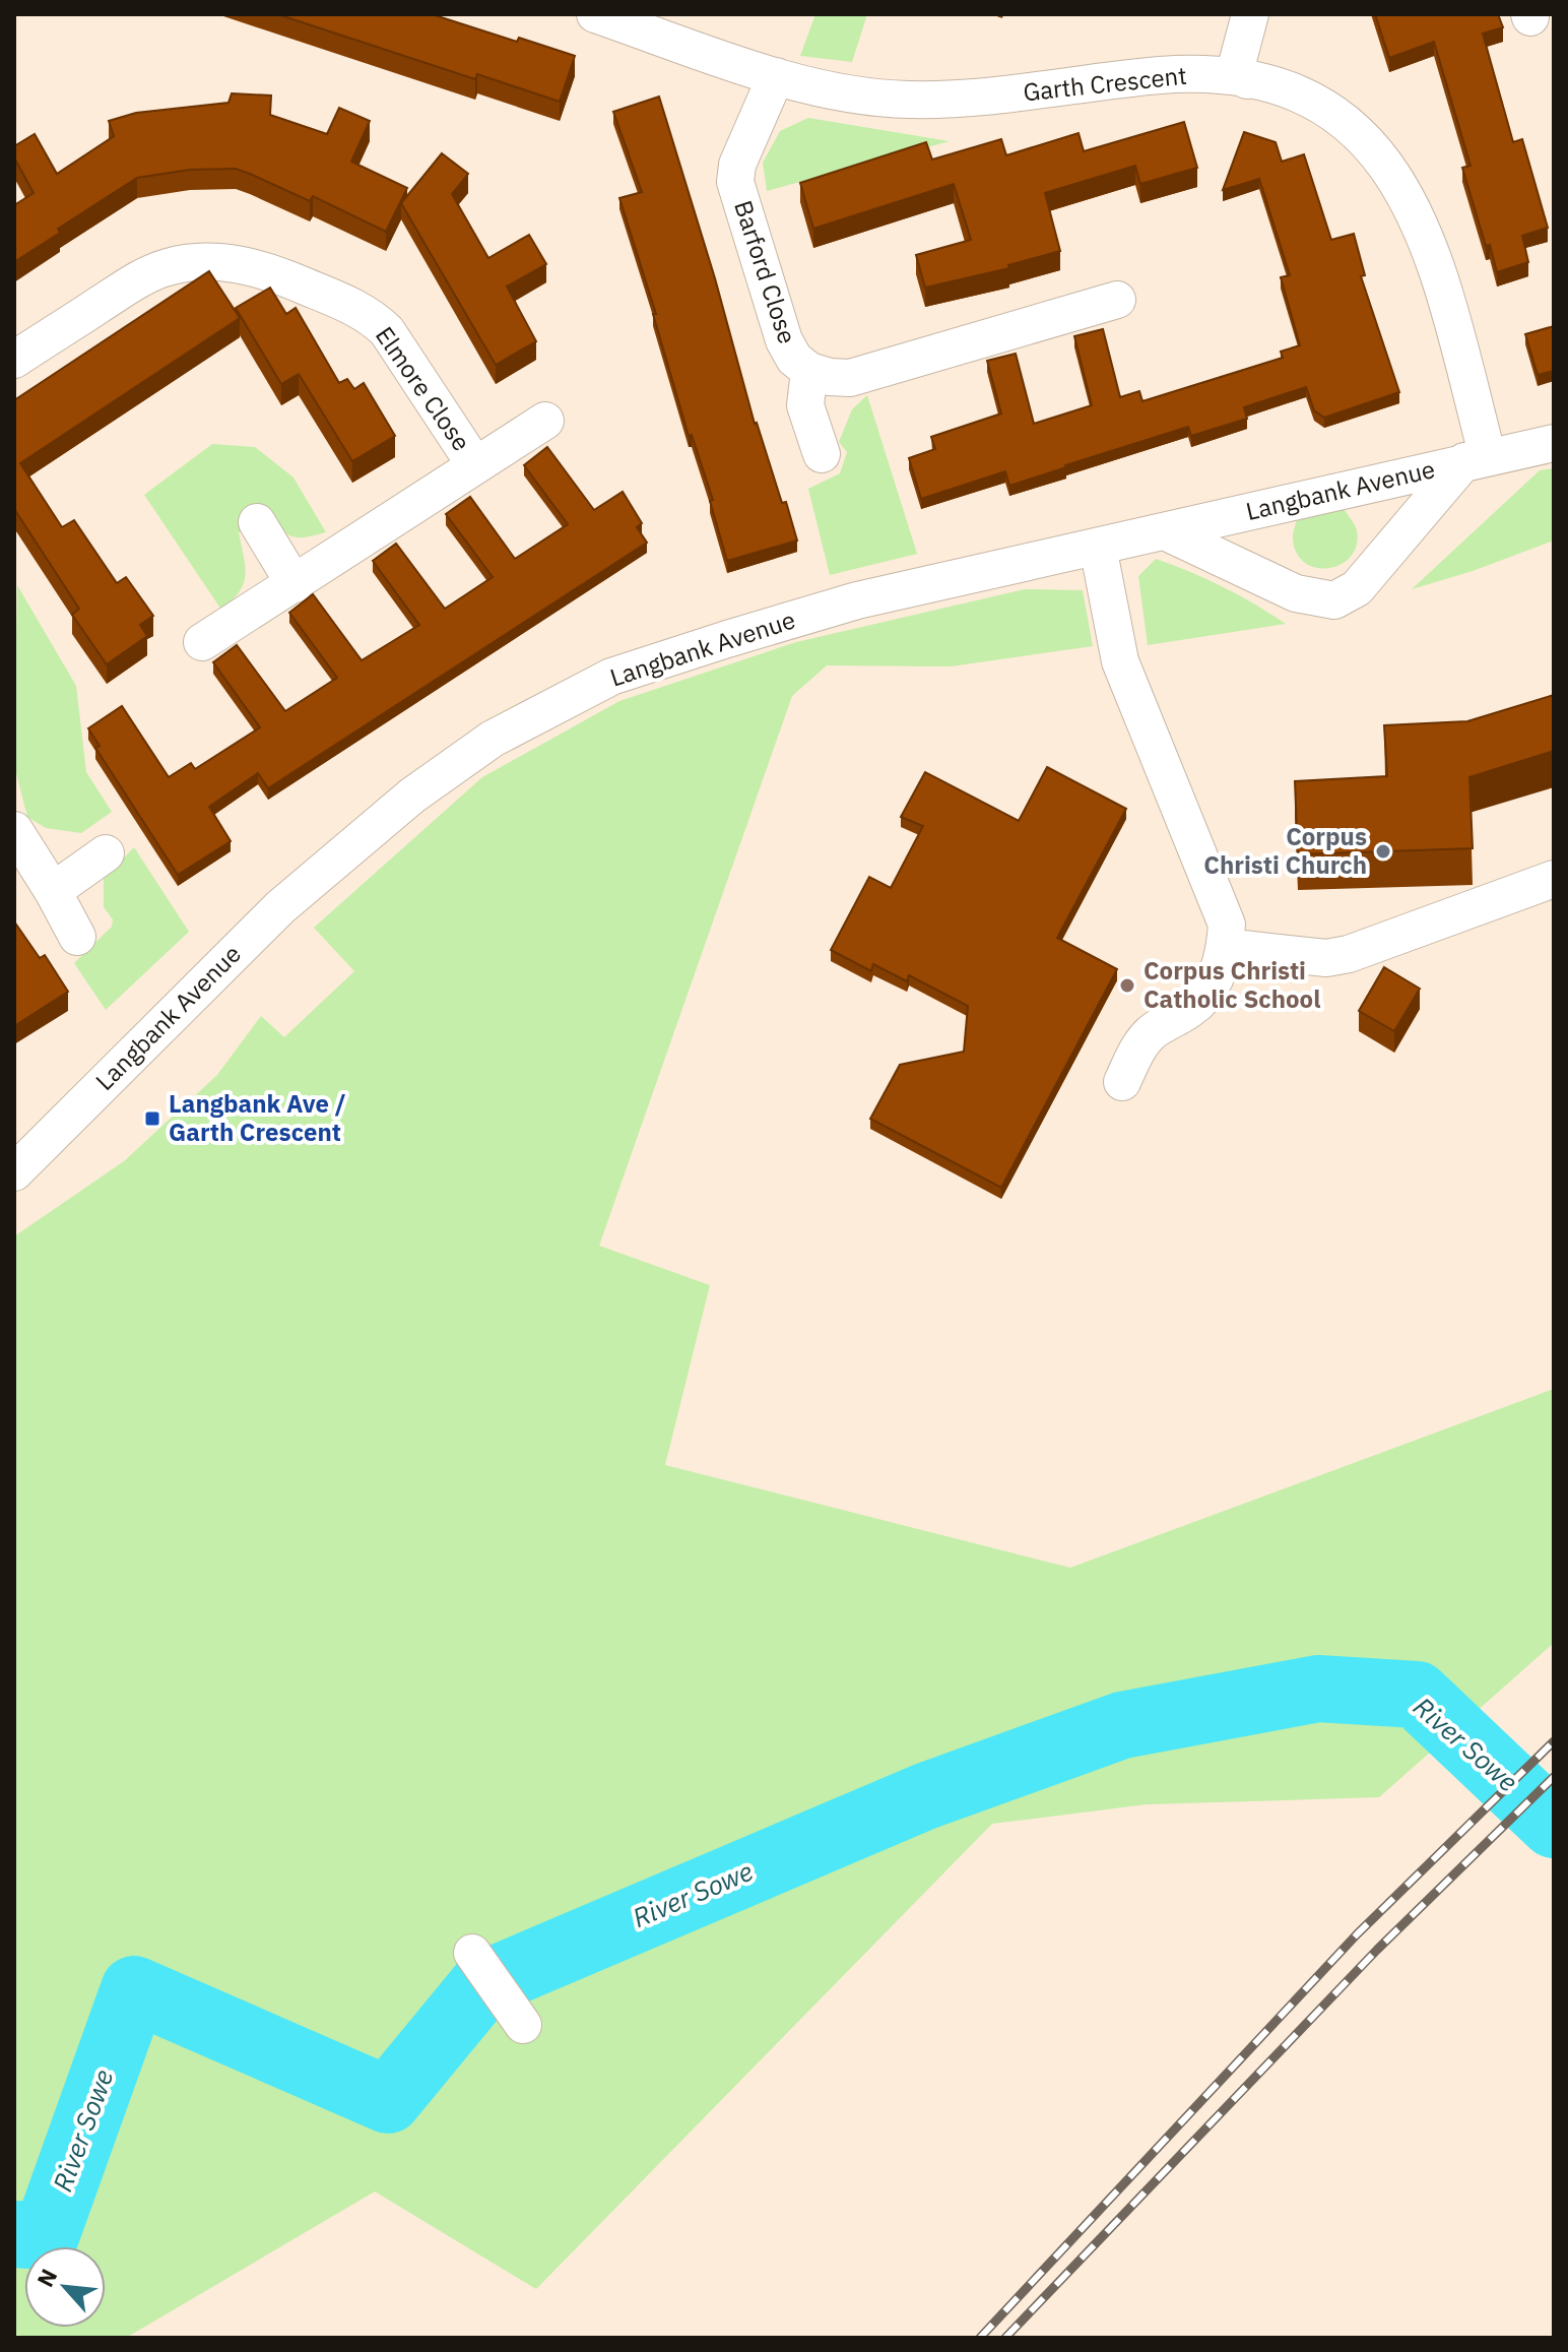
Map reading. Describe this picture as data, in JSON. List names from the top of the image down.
{
  "streets": {
    "street": [
      "Garth Crescent",
      "Barford Close",
      "Elmore Close",
      "Langbank Avenue"
    ]
  },
  "crossings": [
    ["Garth Crescent", "Barford Close"],
    ["Garth Crescent", "Langbank Avenue"]
  ],
  "water": ["River Sowe"],
  "places": {
    "other": ["Corpus Christi Church", "Corpus Christi Catholic School"],
    "transit": ["Langbank Ave / Garth Crescent"]
  },
  "north": "top left"
}
